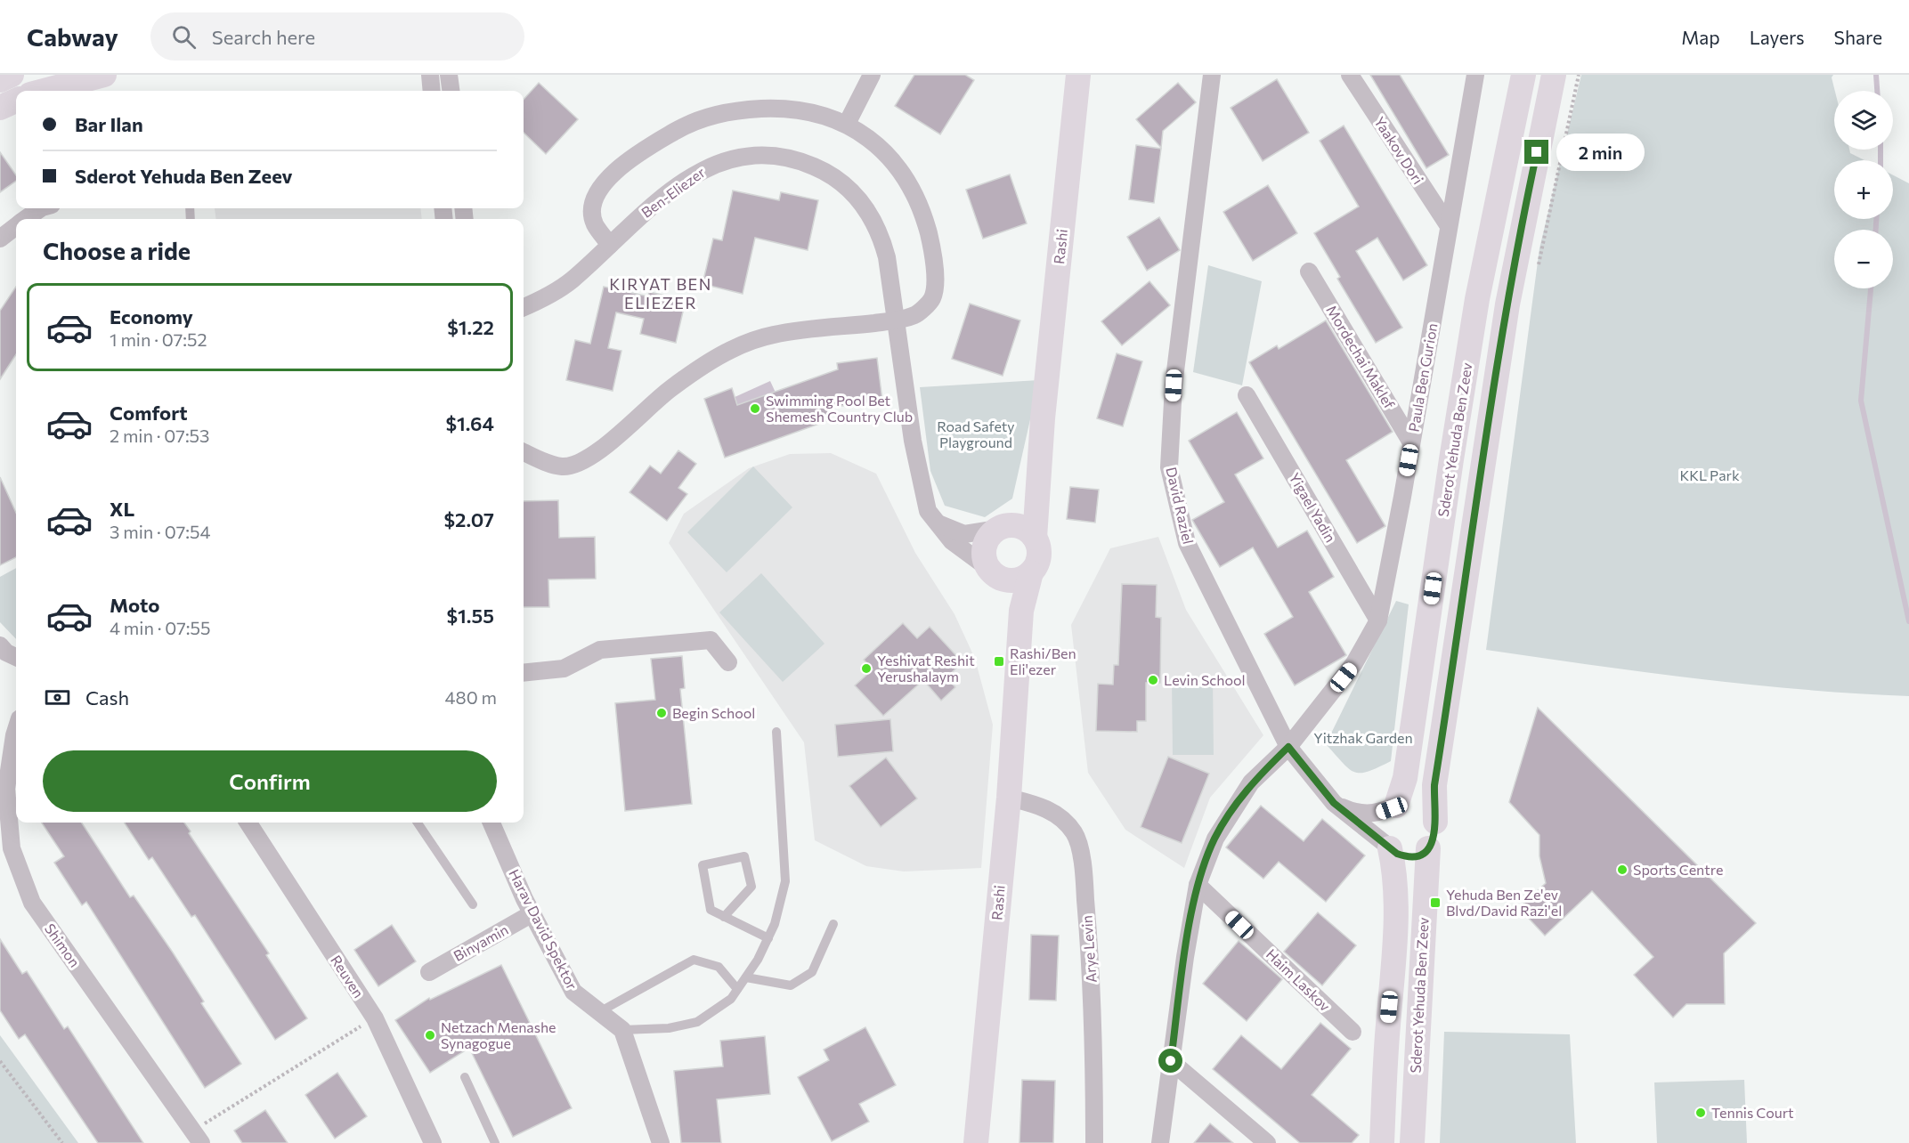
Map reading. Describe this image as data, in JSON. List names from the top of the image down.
{
  "streets": {
    "main road": ["Rashi", "Sderot Yehuda Ben Zeev"],
    "street": [
      "Yaakov Dori",
      "Ben-Eliezer",
      "Mordechai Maklef",
      "Paula Ben Gurion",
      "David Raziel",
      "Yigael Yadin",
      "Harav David Spektor",
      "Binyamin",
      "Shimon",
      "Arye Levin",
      "Reuven",
      "Haim Laskov"
    ]
  },
  "crossings": [
    ["Yaakov Dori", "Paula Ben Gurion"],
    ["Ben-Eliezer", "Rashi"],
    ["Rashi", "Arye Levin"],
    ["Mordechai Maklef", "Paula Ben Gurion"],
    ["Paula Ben Gurion", "David Raziel"],
    ["Paula Ben Gurion", "Yigael Yadin"],
    ["Paula Ben Gurion", "Haim Laskov"],
    ["Sderot Yehuda Ben Zeev", "David Raziel"],
    ["Harav David Spektor", "Binyamin"]
  ],
  "districts": ["KIRYAT BEN ELIEZER"],
  "parks": ["Road Safety Playground", "KKL Park", "Yitzhak Garden"],
  "places": {
    "other": [
      "Swimming Pool Bet Shemesh Country Club",
      "Yeshivat Reshit Yerushalaym",
      "Levin School",
      "Begin School",
      "Sports Centre",
      "Netzach Menashe Synagogue",
      "Tennis Court"
    ],
    "transit": ["Rashi/Ben Eli'ezer", "Yehuda Ben Ze'ev Blvd/David Razi'el"]
  },
  "page": {
    "header": "Cabway",
    "search": "Search here",
    "nav": ["Map", "Layers", "Share"],
    "map_buttons": ["+", "−"],
    "banner": ["Bar Ilan", "Sderot Yehuda Ben Zeev"],
    "bubble": "2 min",
    "heading": "Choose a ride",
    "list": [
      {
        "name": "Economy",
        "note": "1 min · 07:52",
        "value": "$1.22"
      },
      {
        "name": "Comfort",
        "note": "2 min · 07:53",
        "value": "$1.64"
      },
      {
        "name": "XL",
        "note": "3 min · 07:54",
        "value": "$2.07"
      },
      {
        "name": "Moto",
        "note": "4 min · 07:55",
        "value": "$1.55"
      }
    ],
    "pay": ["Cash", "480 m"],
    "buttons": "Confirm"
  }
}
